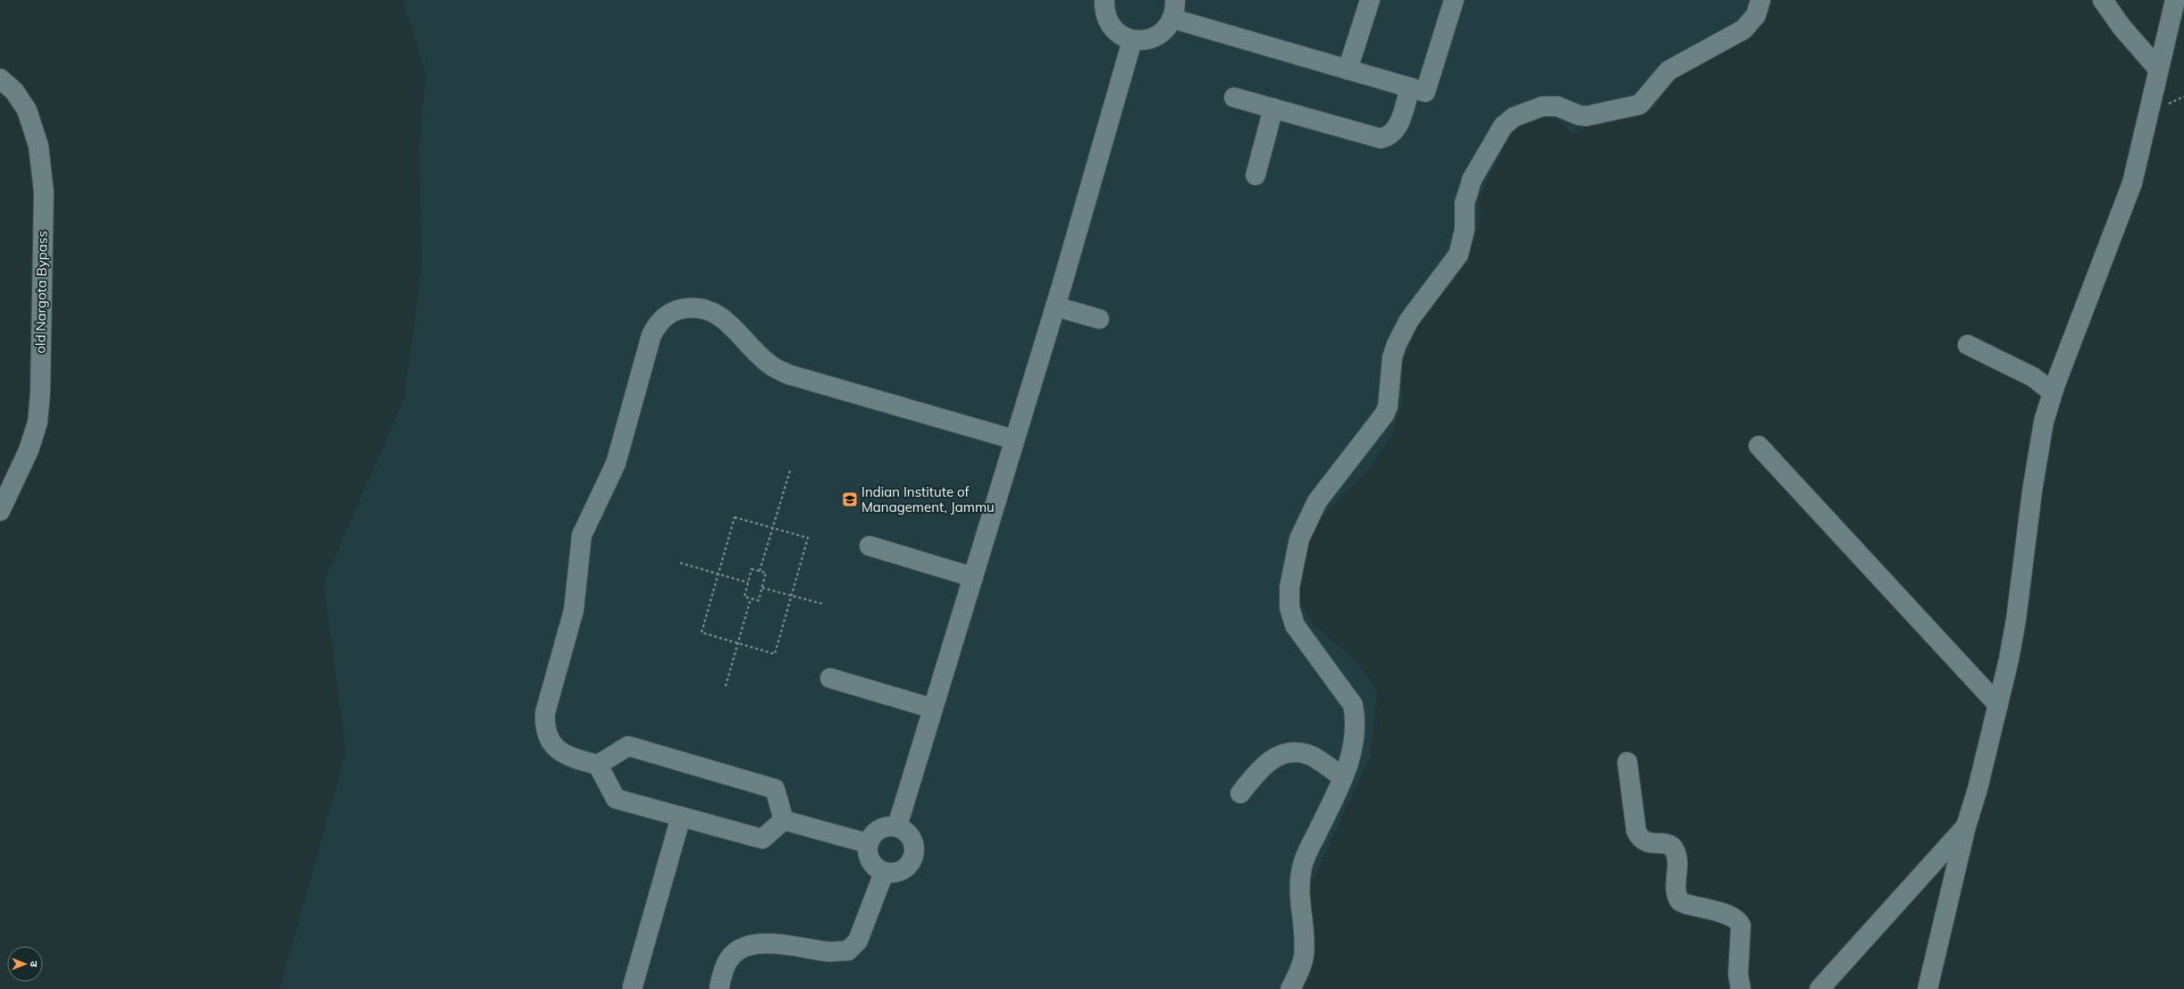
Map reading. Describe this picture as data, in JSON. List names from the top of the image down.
{
  "streets": {
    "street": ["old Nargota Bypass"]
  },
  "places": {
    "school or university": ["Indian Institute of Management, Jammu"]
  },
  "north": "right"
}
